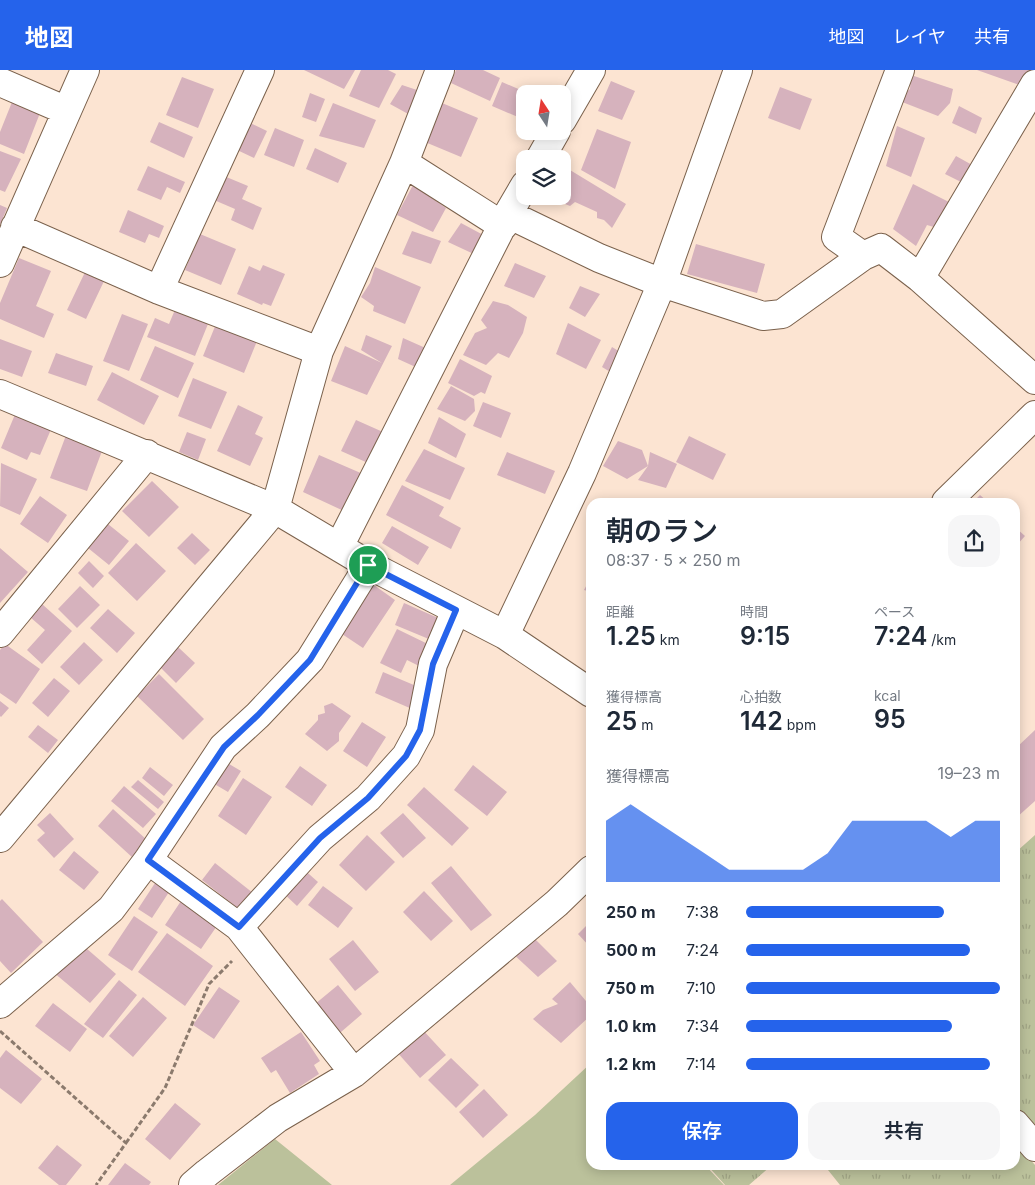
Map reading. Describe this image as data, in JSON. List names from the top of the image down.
{
  "north": "top",
  "page": {
    "header": "地図",
    "nav": ["地図", "レイヤ", "共有"],
    "heading": ["朝のラン", "08:37 · 5 × 250 m"],
    "stats": [
      ["距離", "1.25 km"],
      ["時間", "9:15"],
      ["ペース", "7:24 /km"],
      ["獲得標高", "25 m"],
      ["心拍数", "142 bpm"],
      ["kcal", "95"]
    ],
    "chart": ["獲得標高", "19–23 m"],
    "list": [
      {
        "name": "250 m",
        "note": "7:38"
      },
      {
        "name": "500 m",
        "note": "7:24"
      },
      {
        "name": "750 m",
        "note": "7:10"
      },
      {
        "name": "1.0 km",
        "note": "7:34"
      },
      {
        "name": "1.2 km",
        "note": "7:14"
      }
    ],
    "buttons": ["保存", "共有"]
  }
}
